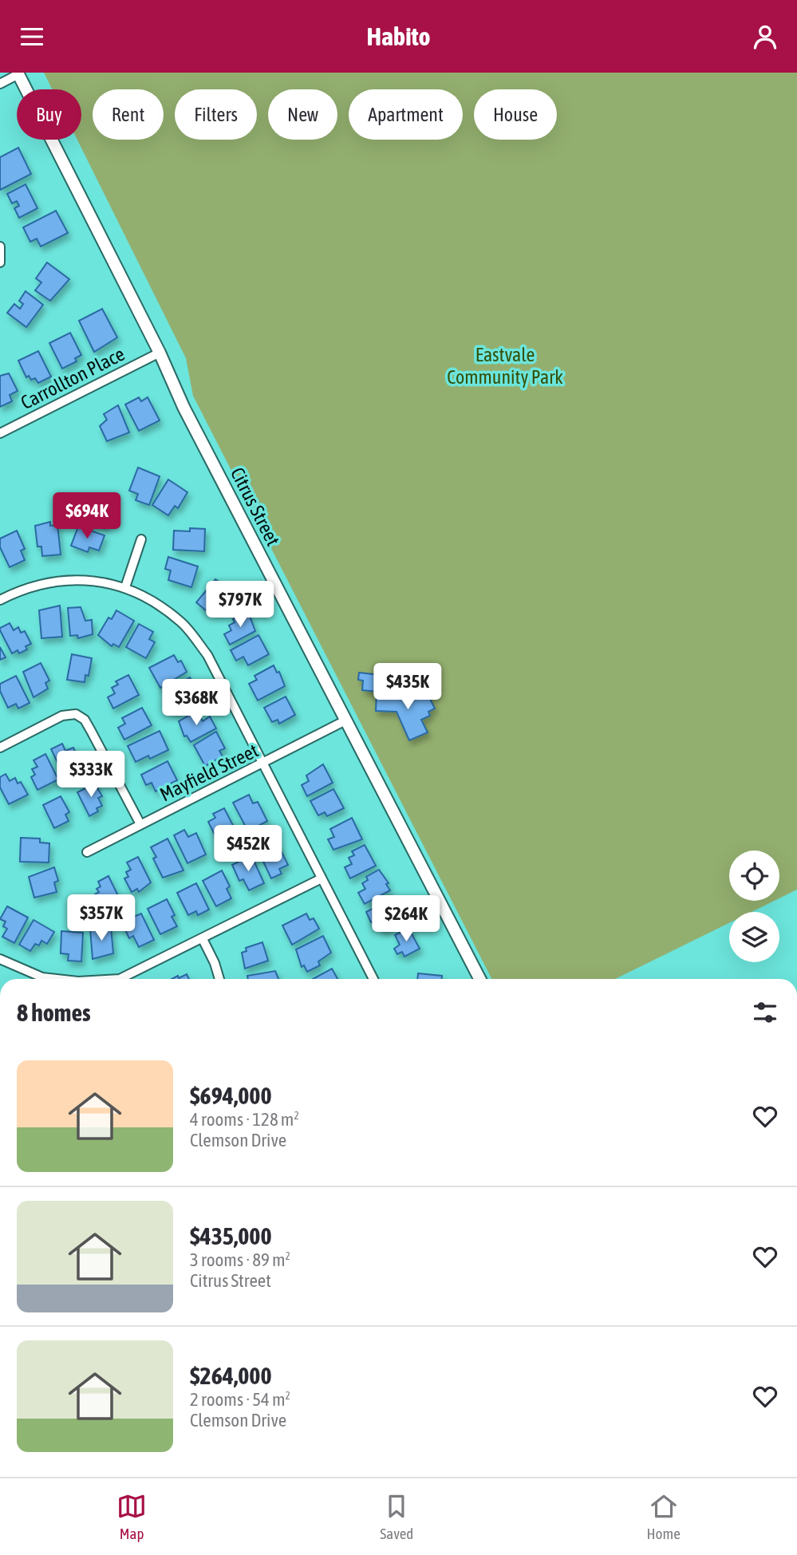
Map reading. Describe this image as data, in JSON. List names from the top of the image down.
{
  "streets": {
    "street": ["Carrollton Place", "Citrus Street", "Mayfield Street"]
  },
  "crossings": [
    ["Carrollton Place", "Citrus Street"],
    ["Citrus Street", "Mayfield Street"]
  ],
  "parks": ["Eastvale Community Park"],
  "page": {
    "header": "Habito",
    "chip": [
      "Buy",
      "Rent",
      "Filters",
      "New",
      "Apartment",
      "House"
    ],
    "price": [
      "$694K",
      "$797K",
      "$435K",
      "$368K",
      "$333K",
      "$452K",
      "$357K",
      "$264K"
    ],
    "heading": "8 homes",
    "list": [
      {
        "name": "$694,000",
        "note": "4 rooms · 128 m² · Clemson Drive"
      },
      {
        "name": "$435,000",
        "note": "3 rooms · 89 m² · Citrus Street"
      },
      {
        "name": "$264,000",
        "note": "2 rooms · 54 m² · Clemson Drive"
      }
    ],
    "tabs": ["Map", "Saved", "Home"]
  }
}
